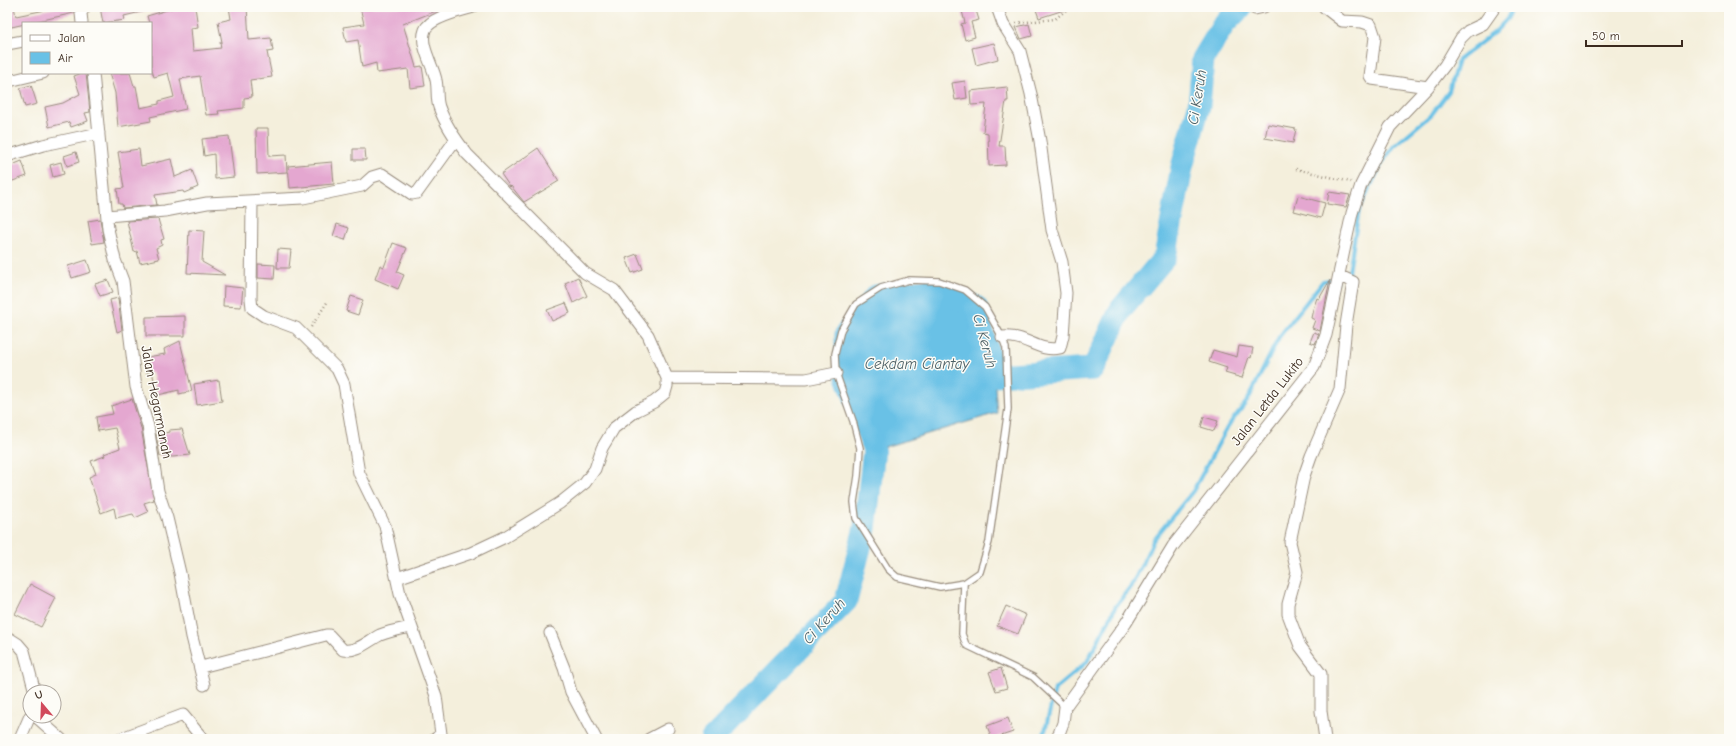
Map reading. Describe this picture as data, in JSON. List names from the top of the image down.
{
  "streets": {
    "street": ["Jalan Letda Lukito", "Jalan Hegarmanah"]
  },
  "water": ["Ci Keruh", "Cekdam Ciantay"],
  "legend": ["Jalan", "Air"],
  "scale_bar": "50 m",
  "north": "top"
}
